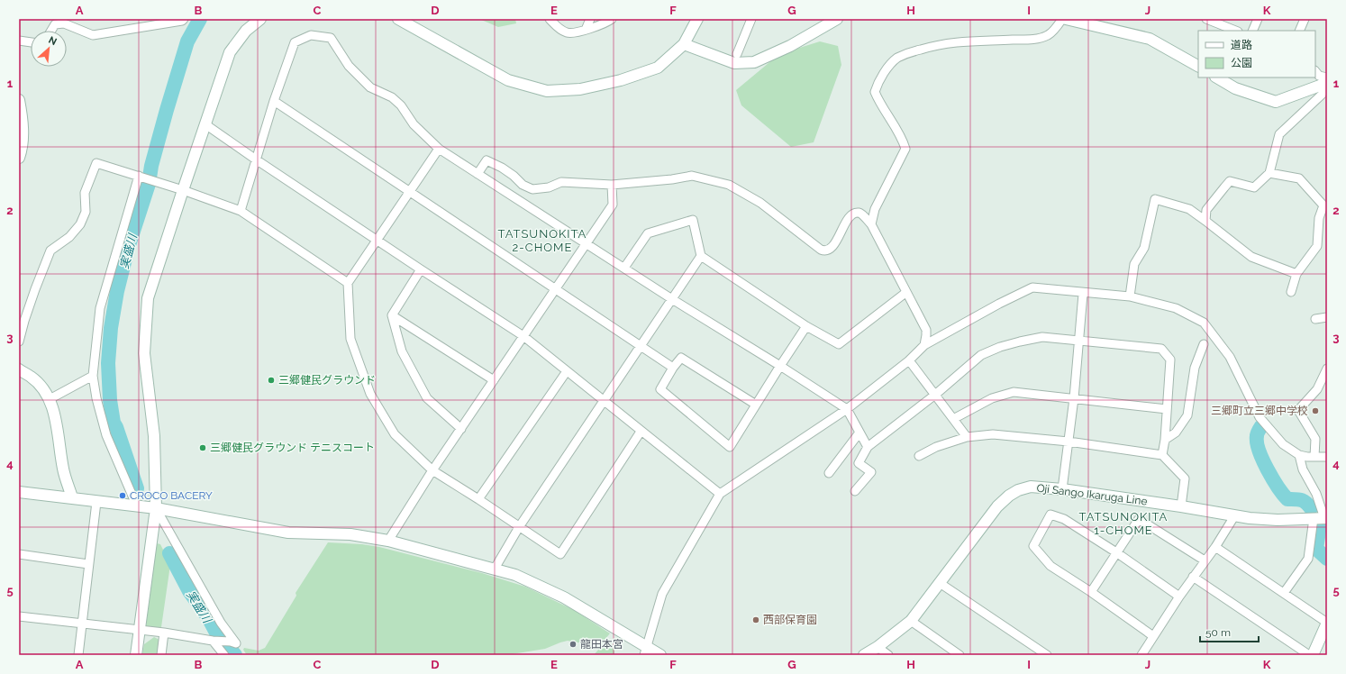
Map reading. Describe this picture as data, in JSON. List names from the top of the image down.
{
  "streets": {
    "street": ["Oji Sango Ikaruga Line"]
  },
  "districts": ["TATSUNOKITA 2-CHOME", "TATSUNOKITA 1-CHOME"],
  "water": ["実盛川"],
  "places": [
    "三郷健民グラウンド",
    "三郷町立三郷中学校",
    "三郷健民グラウンド テニスコート",
    "CROCO BACERY",
    "西部保育園",
    "龍田本宮"
  ],
  "legend": ["道路", "公園"],
  "scale_bar": "50 m",
  "north": "top right",
  "grid": {
    "columns": [
      "A",
      "B",
      "C",
      "D",
      "E",
      "F",
      "G",
      "H",
      "I",
      "J",
      "K"
    ],
    "rows": [
      "1",
      "2",
      "3",
      "4",
      "5"
    ]
  }
}
